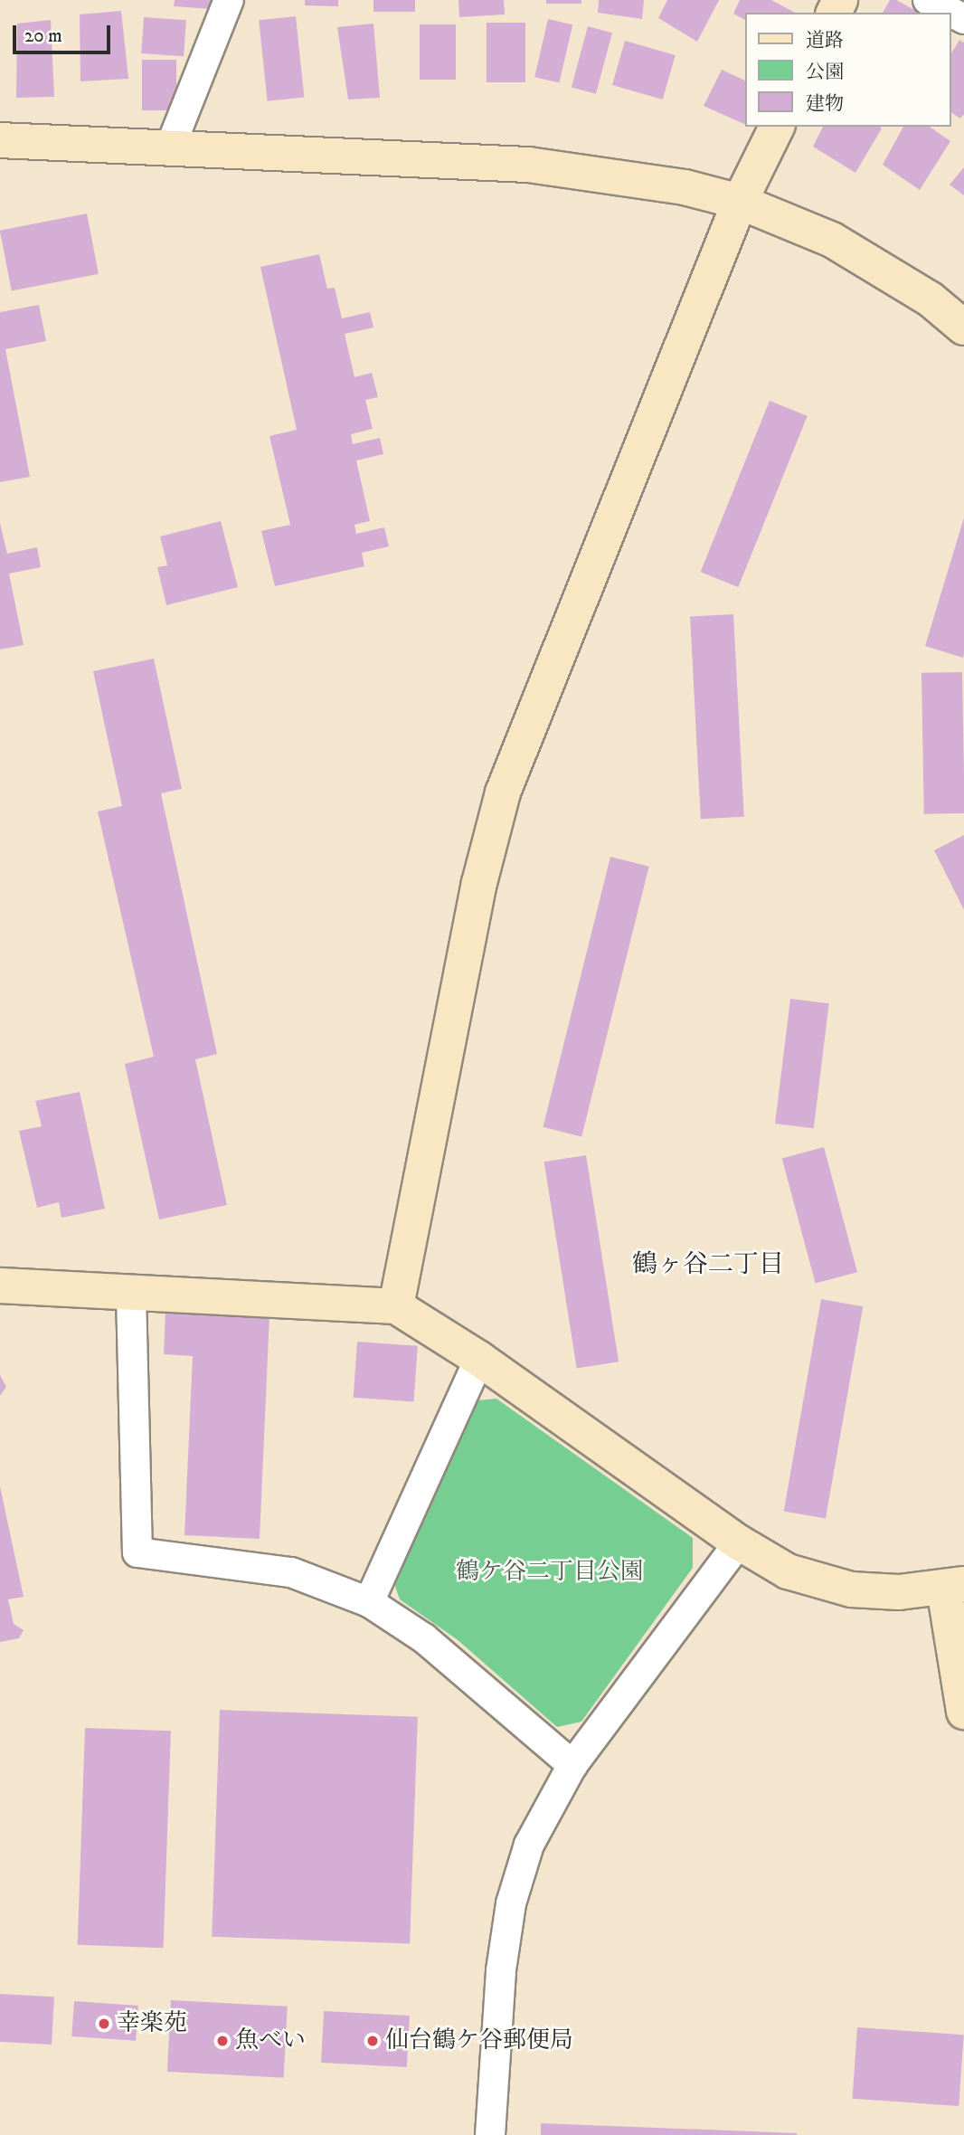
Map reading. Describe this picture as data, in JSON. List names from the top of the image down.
{
  "districts": ["鶴ヶ谷二丁目"],
  "parks": ["鶴ケ谷二丁目公園"],
  "places": ["幸楽苑", "魚べい", "仙台鶴ケ谷郵便局"],
  "legend": ["道路", "公園", "建物"],
  "scale_bar": "20 m"
}
